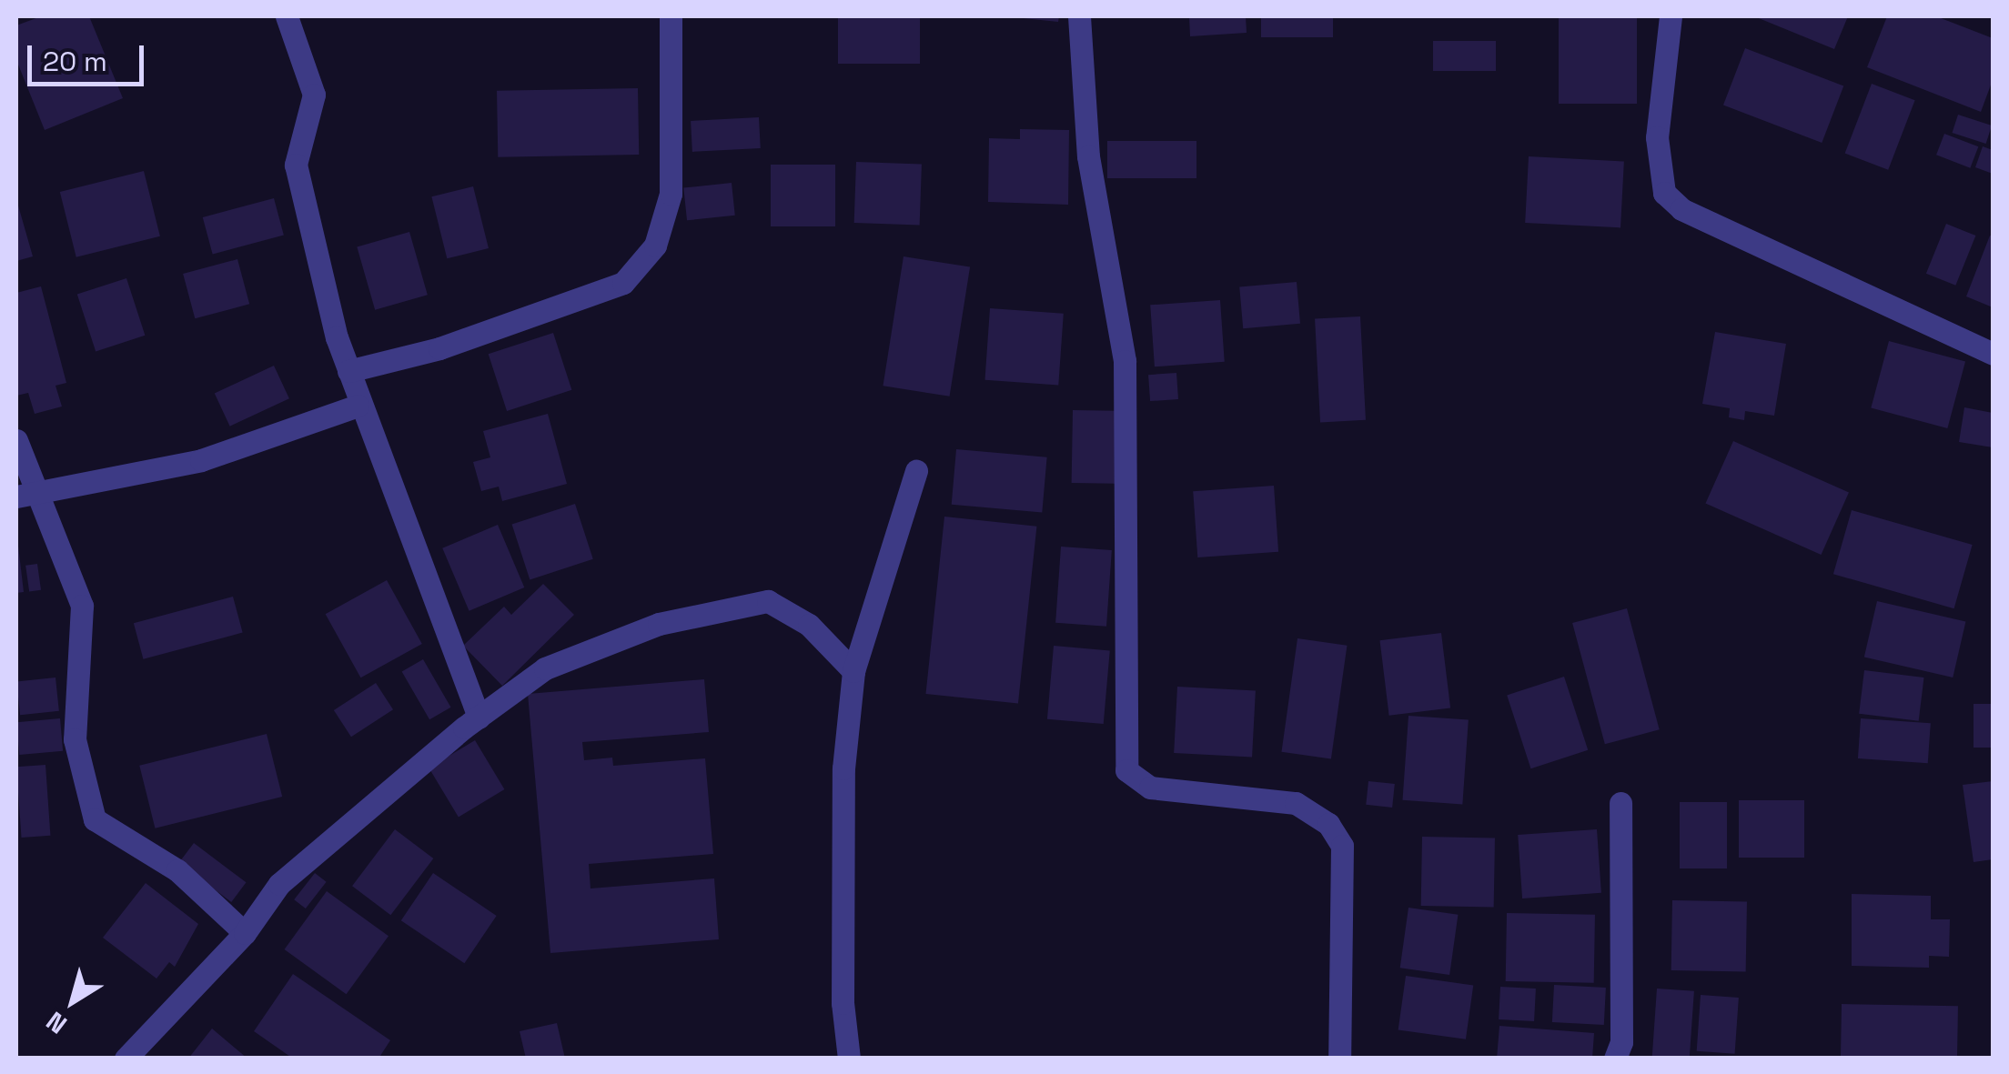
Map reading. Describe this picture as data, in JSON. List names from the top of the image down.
{
  "scale_bar": "20 m",
  "north": "bottom left"
}
